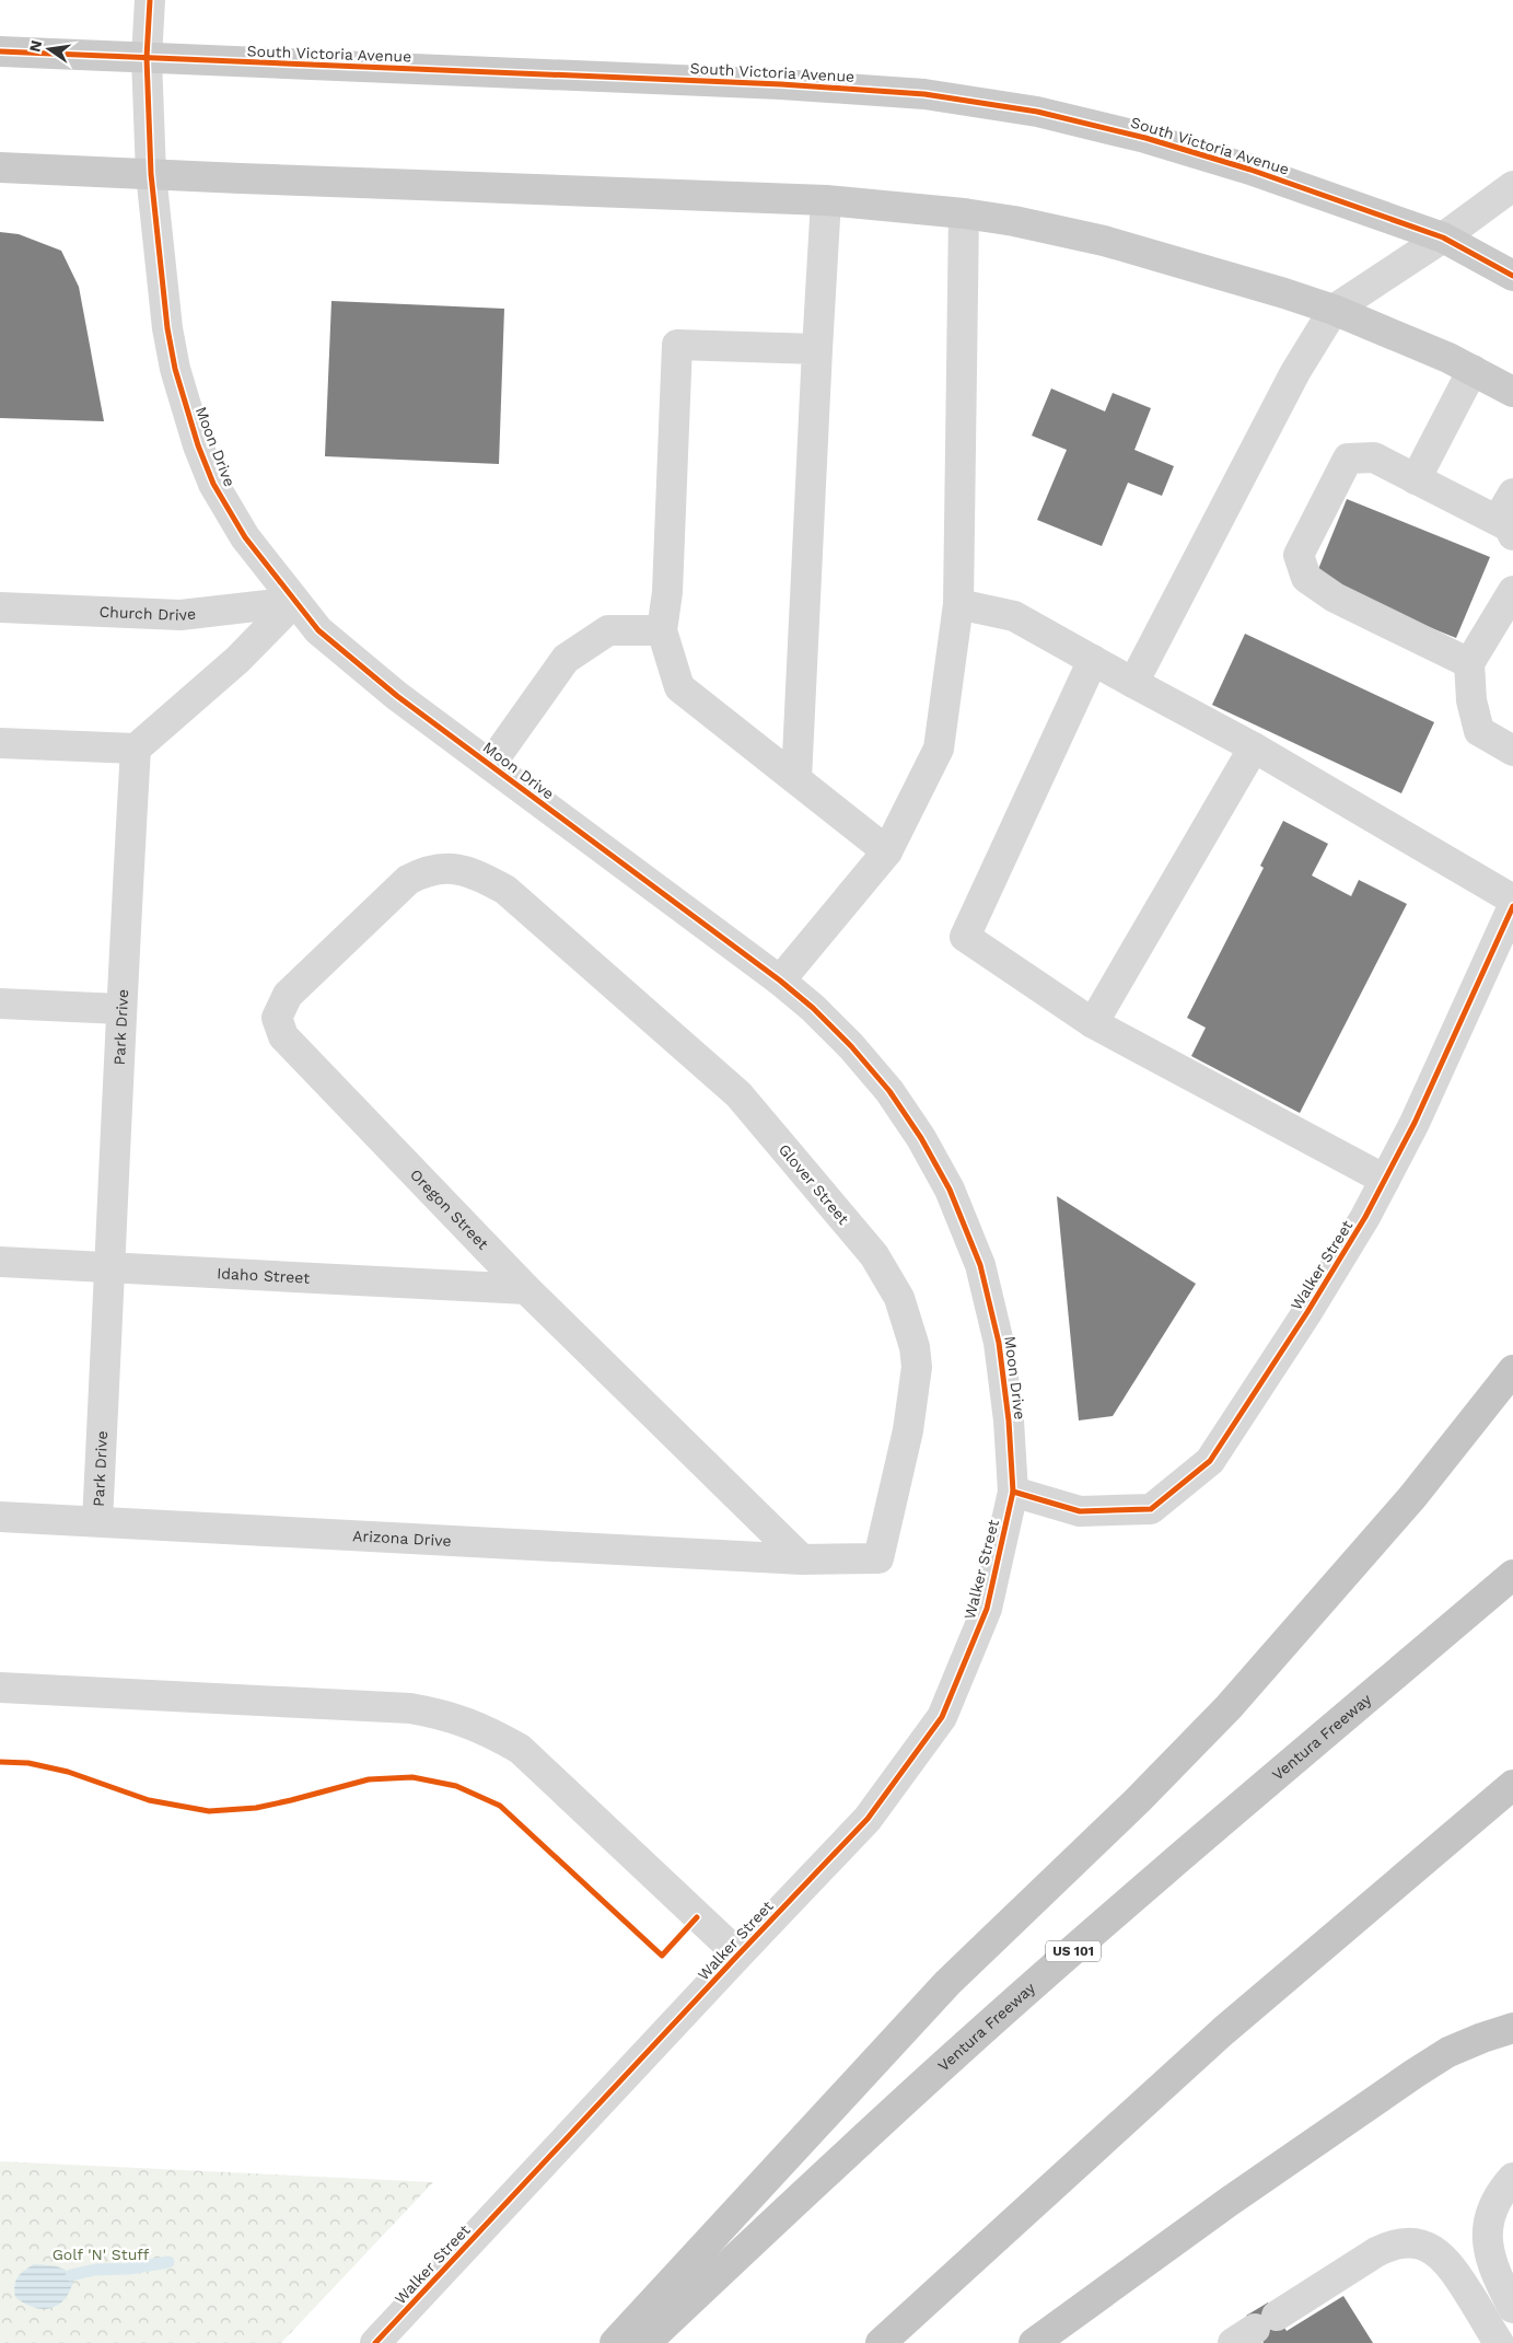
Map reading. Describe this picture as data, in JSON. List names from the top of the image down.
{
  "streets": {
    "highway": ["Ventura Freeway", "US 101"],
    "main road": ["South Victoria Avenue"],
    "street": [
      "Moon Drive",
      "Church Drive",
      "Park Drive",
      "Glover Street",
      "Oregon Street",
      "Walker Street",
      "Idaho Street",
      "Arizona Drive"
    ]
  },
  "crossings": [
    ["South Victoria Avenue", "Moon Drive"],
    ["Moon Drive", "Church Drive"],
    ["Moon Drive", "Walker Street"],
    ["Park Drive", "Idaho Street"],
    ["Park Drive", "Arizona Drive"],
    ["Glover Street", "Oregon Street"],
    ["Glover Street", "Arizona Drive"],
    ["Oregon Street", "Idaho Street"],
    ["Oregon Street", "Arizona Drive"]
  ],
  "parks": ["Golf 'N' Stuff"],
  "north": "left"
}
